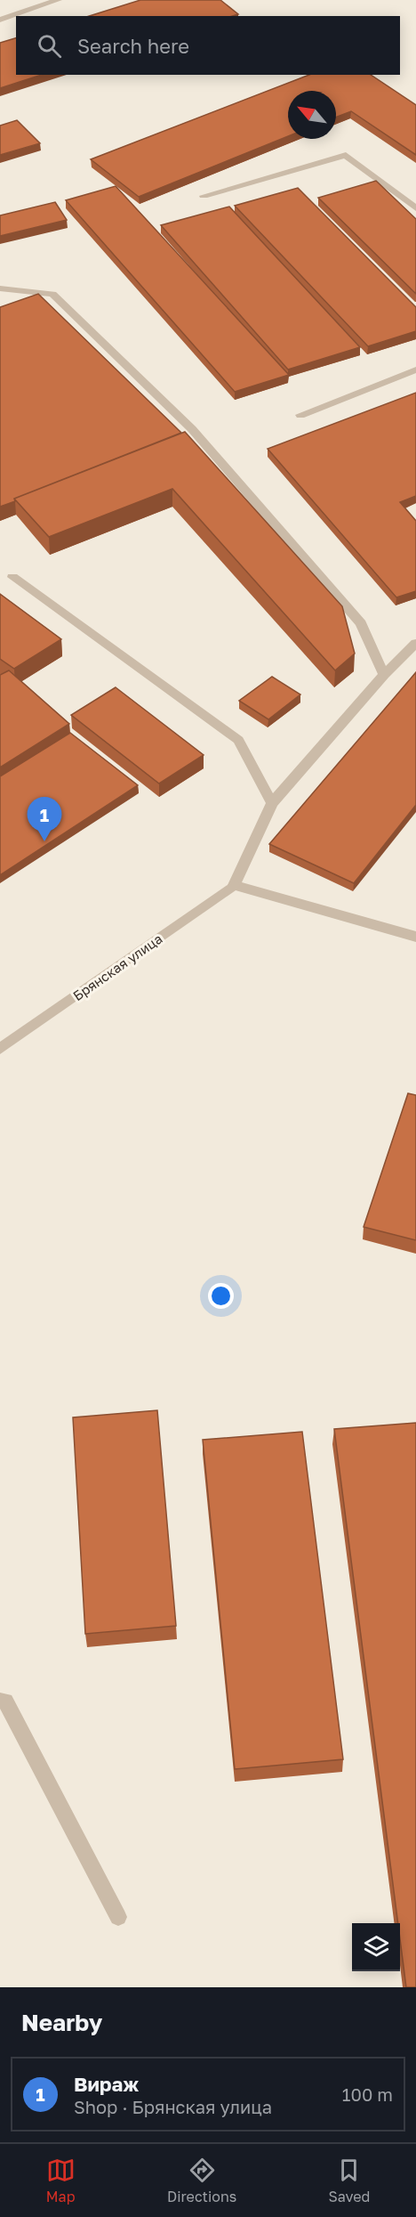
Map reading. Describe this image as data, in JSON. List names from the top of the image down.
{
  "streets": {
    "street": ["Брянская улица"]
  },
  "north": "top left",
  "page": {
    "search": "Search here",
    "pins": "1",
    "heading": "Nearby",
    "list": [
      {
        "mark": "1",
        "name": "Вираж",
        "note": "Shop · Брянская улица",
        "value": "100 m"
      }
    ],
    "nav": ["Map", "Directions", "Saved"]
  }
}
